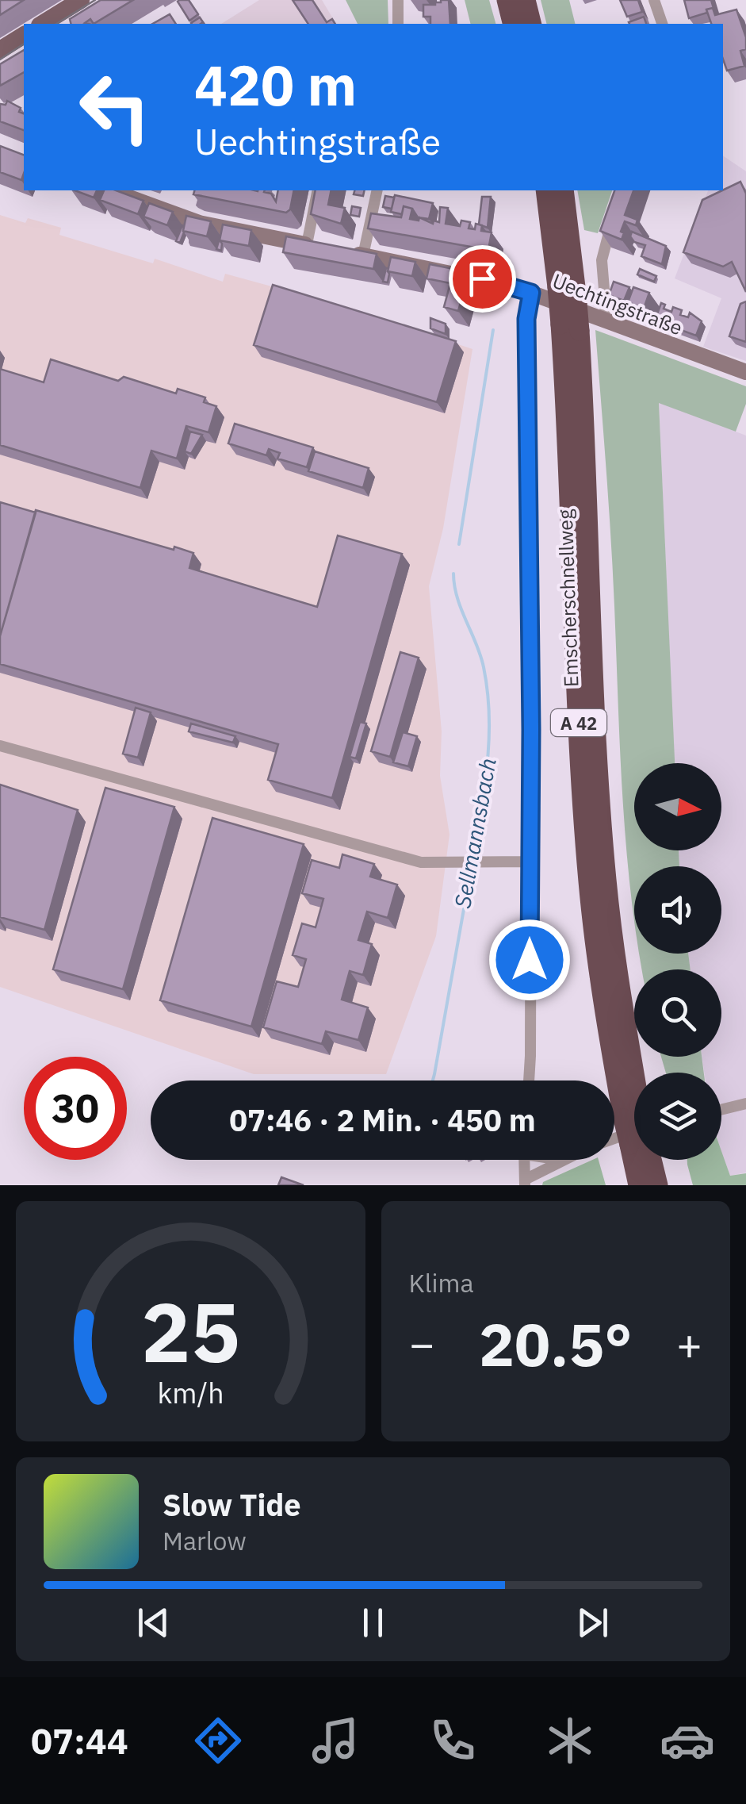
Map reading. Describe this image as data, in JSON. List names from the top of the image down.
{
  "streets": {
    "highway": ["Emscherschnellweg", "A 42"],
    "street": ["Uechtingstraße"]
  },
  "water": ["Sellmannsbach"],
  "north": "right",
  "page": {
    "turn": ["420 m", "Uechtingstraße"],
    "limit": "30",
    "trip": "07:46 · 2 Min. · 450 m",
    "tile": "Klima",
    "heat": ["−", "20.5°", "+"],
    "song": ["Slow Tide", "Marlow"],
    "tabs": "07:44",
    "gauge": ["25", "km/h"]
  }
}
